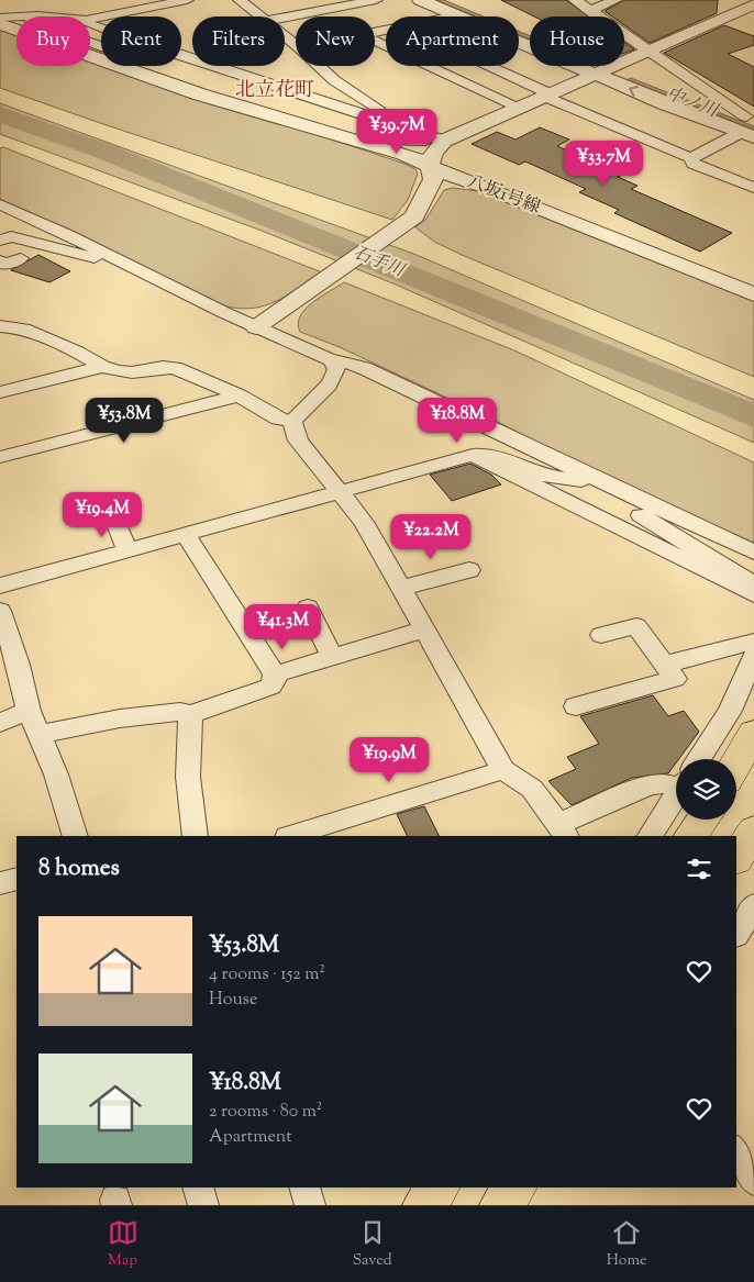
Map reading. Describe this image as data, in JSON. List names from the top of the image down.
{
  "streets": {
    "street": ["八坂1号線"]
  },
  "districts": ["北立花町"],
  "water": ["中ノ川", "石手川"],
  "page": {
    "chip": [
      "Buy",
      "Rent",
      "Filters",
      "New",
      "Apartment",
      "House"
    ],
    "price": [
      "¥39.7M",
      "¥33.7M",
      "¥53.8M",
      "¥18.8M",
      "¥19.4M",
      "¥22.2M",
      "¥41.3M",
      "¥19.9M"
    ],
    "heading": "8 homes",
    "list": [
      {
        "name": "¥53.8M",
        "note": "4 rooms · 152 m² · House"
      },
      {
        "name": "¥18.8M",
        "note": "2 rooms · 80 m² · Apartment"
      }
    ],
    "tabs": ["Map", "Saved", "Home"]
  }
}
